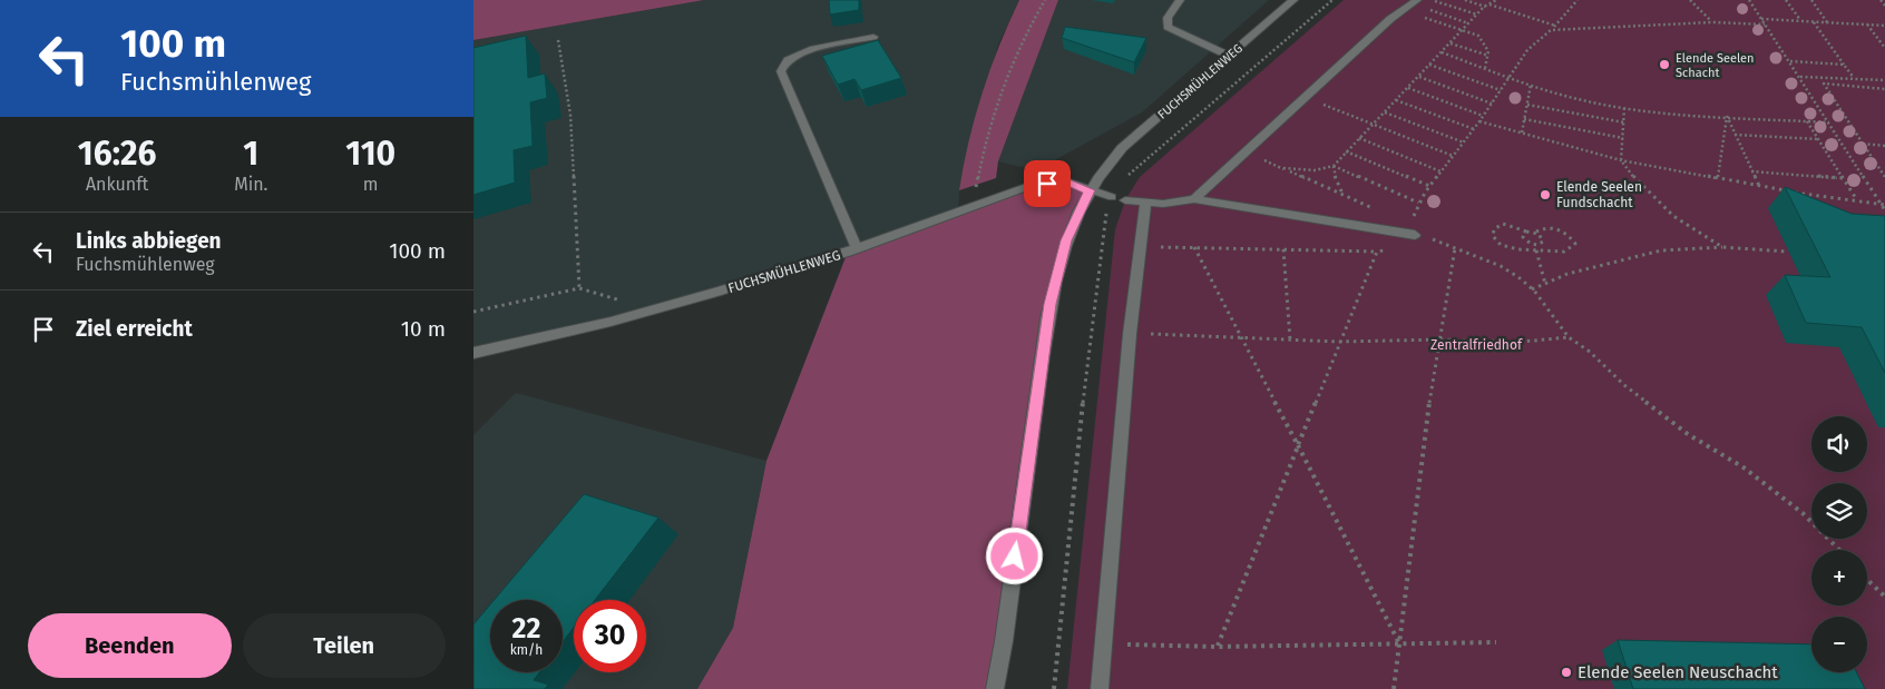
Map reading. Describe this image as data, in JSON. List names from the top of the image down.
{
  "streets": {
    "street": ["FUCHSMÜHLENWEG"]
  },
  "parks": ["Zentralfriedhof"],
  "places": ["Elende Seelen Schacht", "Elende Seelen Fundschacht", "Elende Seelen Neuschacht"],
  "page": {
    "turn": ["100 m", "Fuchsmühlenweg"],
    "eta": [
      "16:26",
      "Ankunft",
      "1",
      "Min.",
      "110",
      "m"
    ],
    "list": [
      {
        "name": "Links abbiegen",
        "note": "Fuchsmühlenweg",
        "value": "100 m"
      },
      {
        "name": "Ziel erreicht",
        "value": "10 m"
      }
    ],
    "map_buttons": ["+", "−"],
    "speed": "22 km/h",
    "limit": "30",
    "buttons": ["Beenden", "Teilen"]
  }
}
